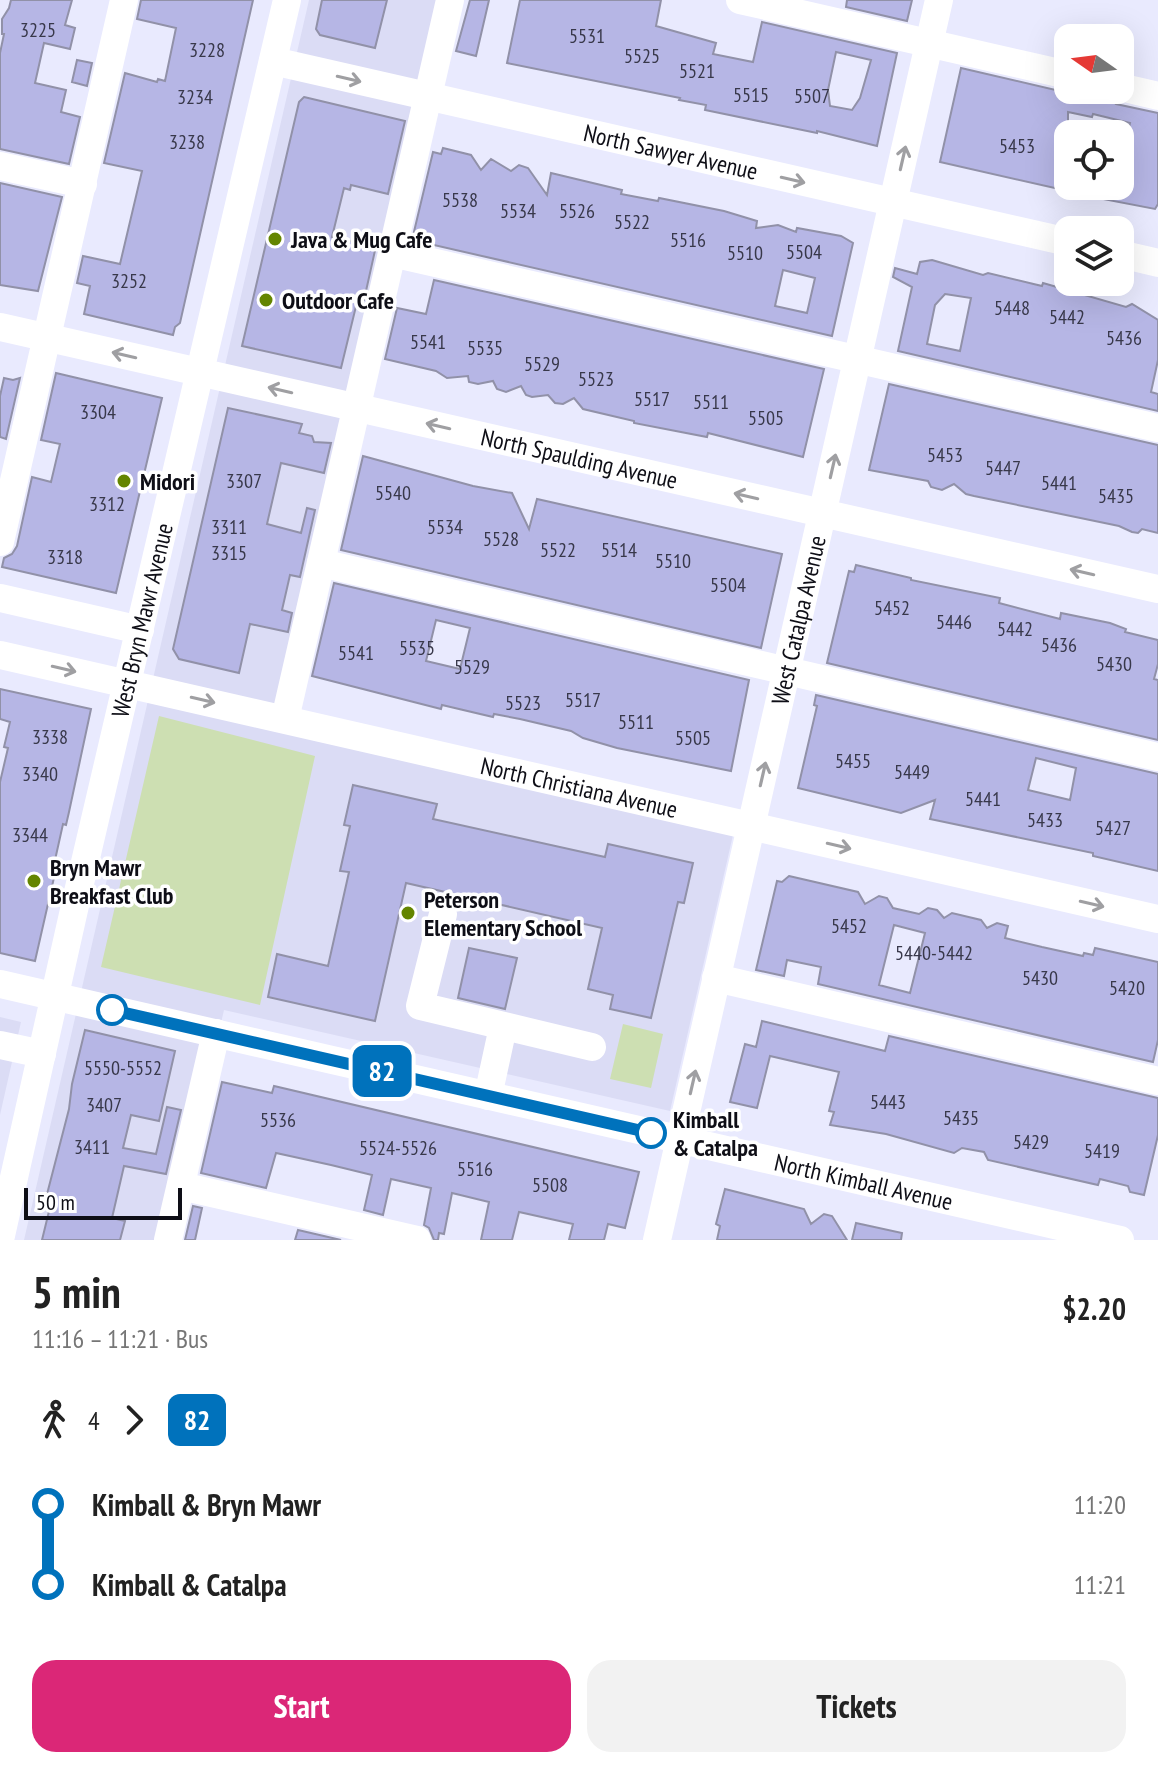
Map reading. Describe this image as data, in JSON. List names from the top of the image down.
{
  "streets": {
    "street": [
      "North Sawyer Avenue",
      "North Spaulding Avenue",
      "West Bryn Mawr Avenue",
      "West Catalpa Avenue",
      "North Christiana Avenue",
      "North Kimball Avenue"
    ]
  },
  "crossings": [
    ["North Sawyer Avenue", "West Bryn Mawr Avenue"],
    ["North Sawyer Avenue", "West Catalpa Avenue"],
    ["North Spaulding Avenue", "West Bryn Mawr Avenue"],
    ["North Spaulding Avenue", "West Catalpa Avenue"],
    ["West Bryn Mawr Avenue", "North Christiana Avenue"],
    ["West Bryn Mawr Avenue", "North Kimball Avenue"],
    ["West Catalpa Avenue", "North Christiana Avenue"],
    ["West Catalpa Avenue", "North Kimball Avenue"]
  ],
  "one_way": ["West Catalpa Avenue"],
  "places": [
    "Java & Mug Cafe",
    "Outdoor Cafe",
    "Midori",
    "Bryn Mawr Breakfast Club",
    "Peterson Elementary School",
    "Kimball & Catalpa"
  ],
  "lines": ["bus line 82"],
  "house_numbers": [
    "3225",
    "5531",
    "3228",
    "5525",
    "5521",
    "5515",
    "5507",
    "3234",
    "3238",
    "5453",
    "5538",
    "5534",
    "5526",
    "5522",
    "5516",
    "5504",
    "5510",
    "3252",
    "5448",
    "5442",
    "5436",
    "5541",
    "5535",
    "5529",
    "5523",
    "5517",
    "5511",
    "3304",
    "5505",
    "5453",
    "5447",
    "3307",
    "5441",
    "5540",
    "5435",
    "3312",
    "3311",
    "5534",
    "5528",
    "5522",
    "5514",
    "3315",
    "3318",
    "5510",
    "5504",
    "5452",
    "5446",
    "5442",
    "5436",
    "5535",
    "5541",
    "5430",
    "5529",
    "5517",
    "5523",
    "5511",
    "3338",
    "5505",
    "5455",
    "5449",
    "3340",
    "5441",
    "5433",
    "5427",
    "3344",
    "5452",
    "5440-5442",
    "5430",
    "5420",
    "5550-5552",
    "5443",
    "3407",
    "5435",
    "5536",
    "5429",
    "3411",
    "5524-5526",
    "5419",
    "5516",
    "5508"
  ],
  "scale_bar": "50 m",
  "north": "left",
  "page": {
    "on_map": "82",
    "scale": "50 m",
    "heading": ["5 min", "11:16 – 11:21 · Bus", "$2.20"],
    "legs": ["4", "82"],
    "list": [
      {
        "name": "Kimball & Bryn Mawr",
        "value": "11:20"
      },
      {
        "name": "Kimball & Catalpa",
        "value": "11:21"
      }
    ],
    "buttons": ["Start", "Tickets"]
  }
}
